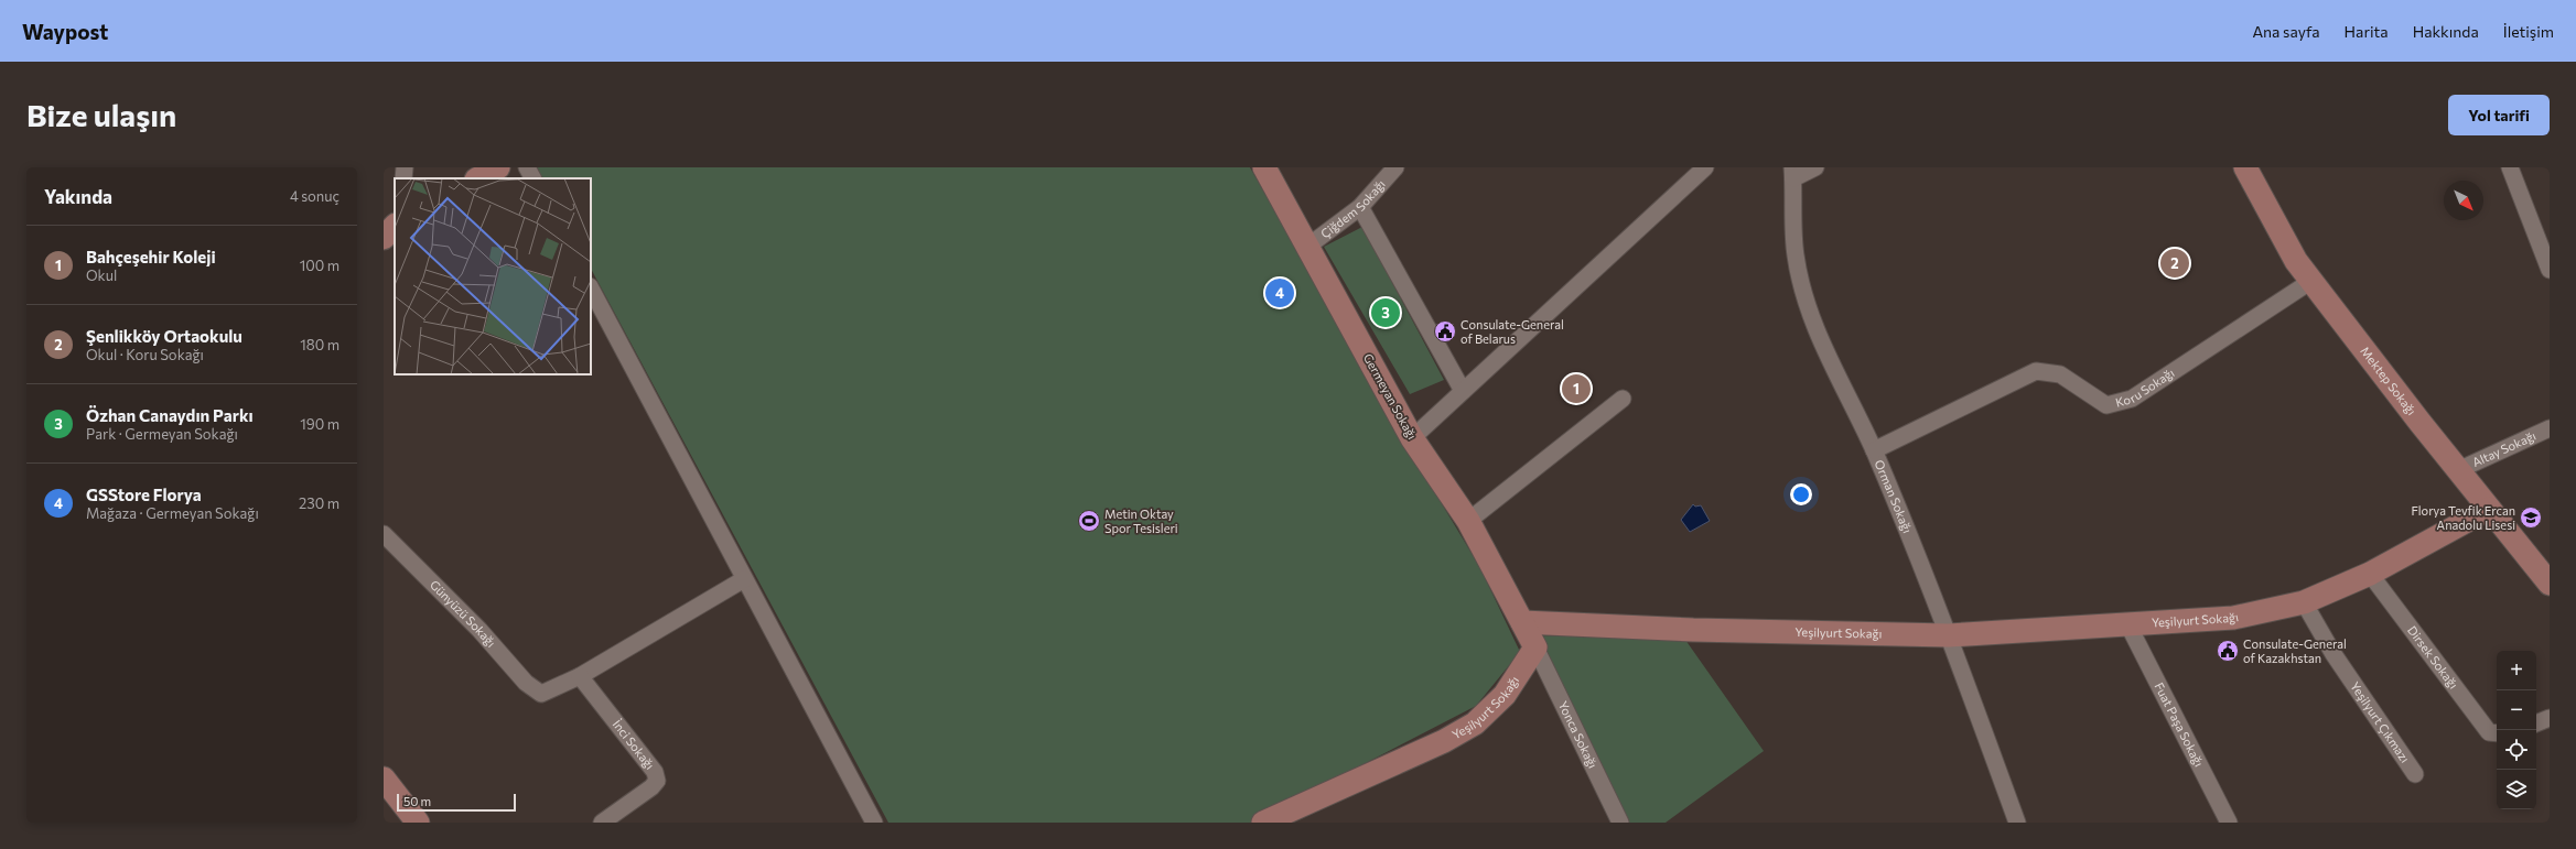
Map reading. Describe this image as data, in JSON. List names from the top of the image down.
{
  "streets": {
    "main road": ["Mektep Sokağı", "Germeyan Sokağı", "Yeşilyurt Sokağı"],
    "street": [
      "Çiğdem Sokağı",
      "Koru Sokağı",
      "Altay Sokağı",
      "Orman Sokağı",
      "Günyüzü Sokağı",
      "Dirsek Sokağı",
      "Yeşilyurt Çıkmazı",
      "Fuat Paşa Sokağı",
      "Yonca Sokağı",
      "İnci Sokağı"
    ]
  },
  "crossings": [
    ["Çiğdem Sokağı", "Germeyan Sokağı"],
    ["Mektep Sokağı", "Koru Sokağı"],
    ["Mektep Sokağı", "Altay Sokağı"],
    ["Mektep Sokağı", "Yeşilyurt Sokağı"],
    ["Koru Sokağı", "Orman Sokağı"],
    ["Germeyan Sokağı", "Yeşilyurt Sokağı"],
    ["Orman Sokağı", "Yeşilyurt Sokağı"],
    ["Günyüzü Sokağı", "İnci Sokağı"],
    ["Yeşilyurt Sokağı", "Dirsek Sokağı"],
    ["Yeşilyurt Sokağı", "Yeşilyurt Çıkmazı"],
    ["Yeşilyurt Sokağı", "Fuat Paşa Sokağı"],
    ["Yeşilyurt Sokağı", "Yonca Sokağı"]
  ],
  "places": {
    "public building": ["Consulate-General of Belarus", "Consulate-General of Kazakhstan"],
    "school or university": ["Florya Tevfik Ercan Anadolu Lisesi"],
    "sports": ["Metin Oktay Spor Tesisleri"]
  },
  "scale_bar": "50 m",
  "north": "bottom right",
  "page": {
    "header": "Waypost",
    "nav": [
      "Ana sayfa",
      "Harita",
      "Hakkında",
      "İletişim"
    ],
    "buttons": "Yol tarifi",
    "title": "Bize ulaşın",
    "heading": ["Yakında", "4 sonuç"],
    "list": [
      {
        "mark": "1",
        "name": "Bahçeşehir Koleji",
        "note": "Okul",
        "value": "100 m"
      },
      {
        "mark": "2",
        "name": "Şenlikköy Ortaokulu",
        "note": "Okul · Koru Sokağı",
        "value": "180 m"
      },
      {
        "mark": "3",
        "name": "Özhan Canaydın Parkı",
        "note": "Park · Germeyan Sokağı",
        "value": "190 m"
      },
      {
        "mark": "4",
        "name": "GSStore Florya",
        "note": "Mağaza · Germeyan Sokağı",
        "value": "230 m"
      }
    ],
    "pins": [
      "2",
      "4",
      "3",
      "1"
    ],
    "map_buttons": ["+", "−"],
    "scale": "50 m"
  }
}
